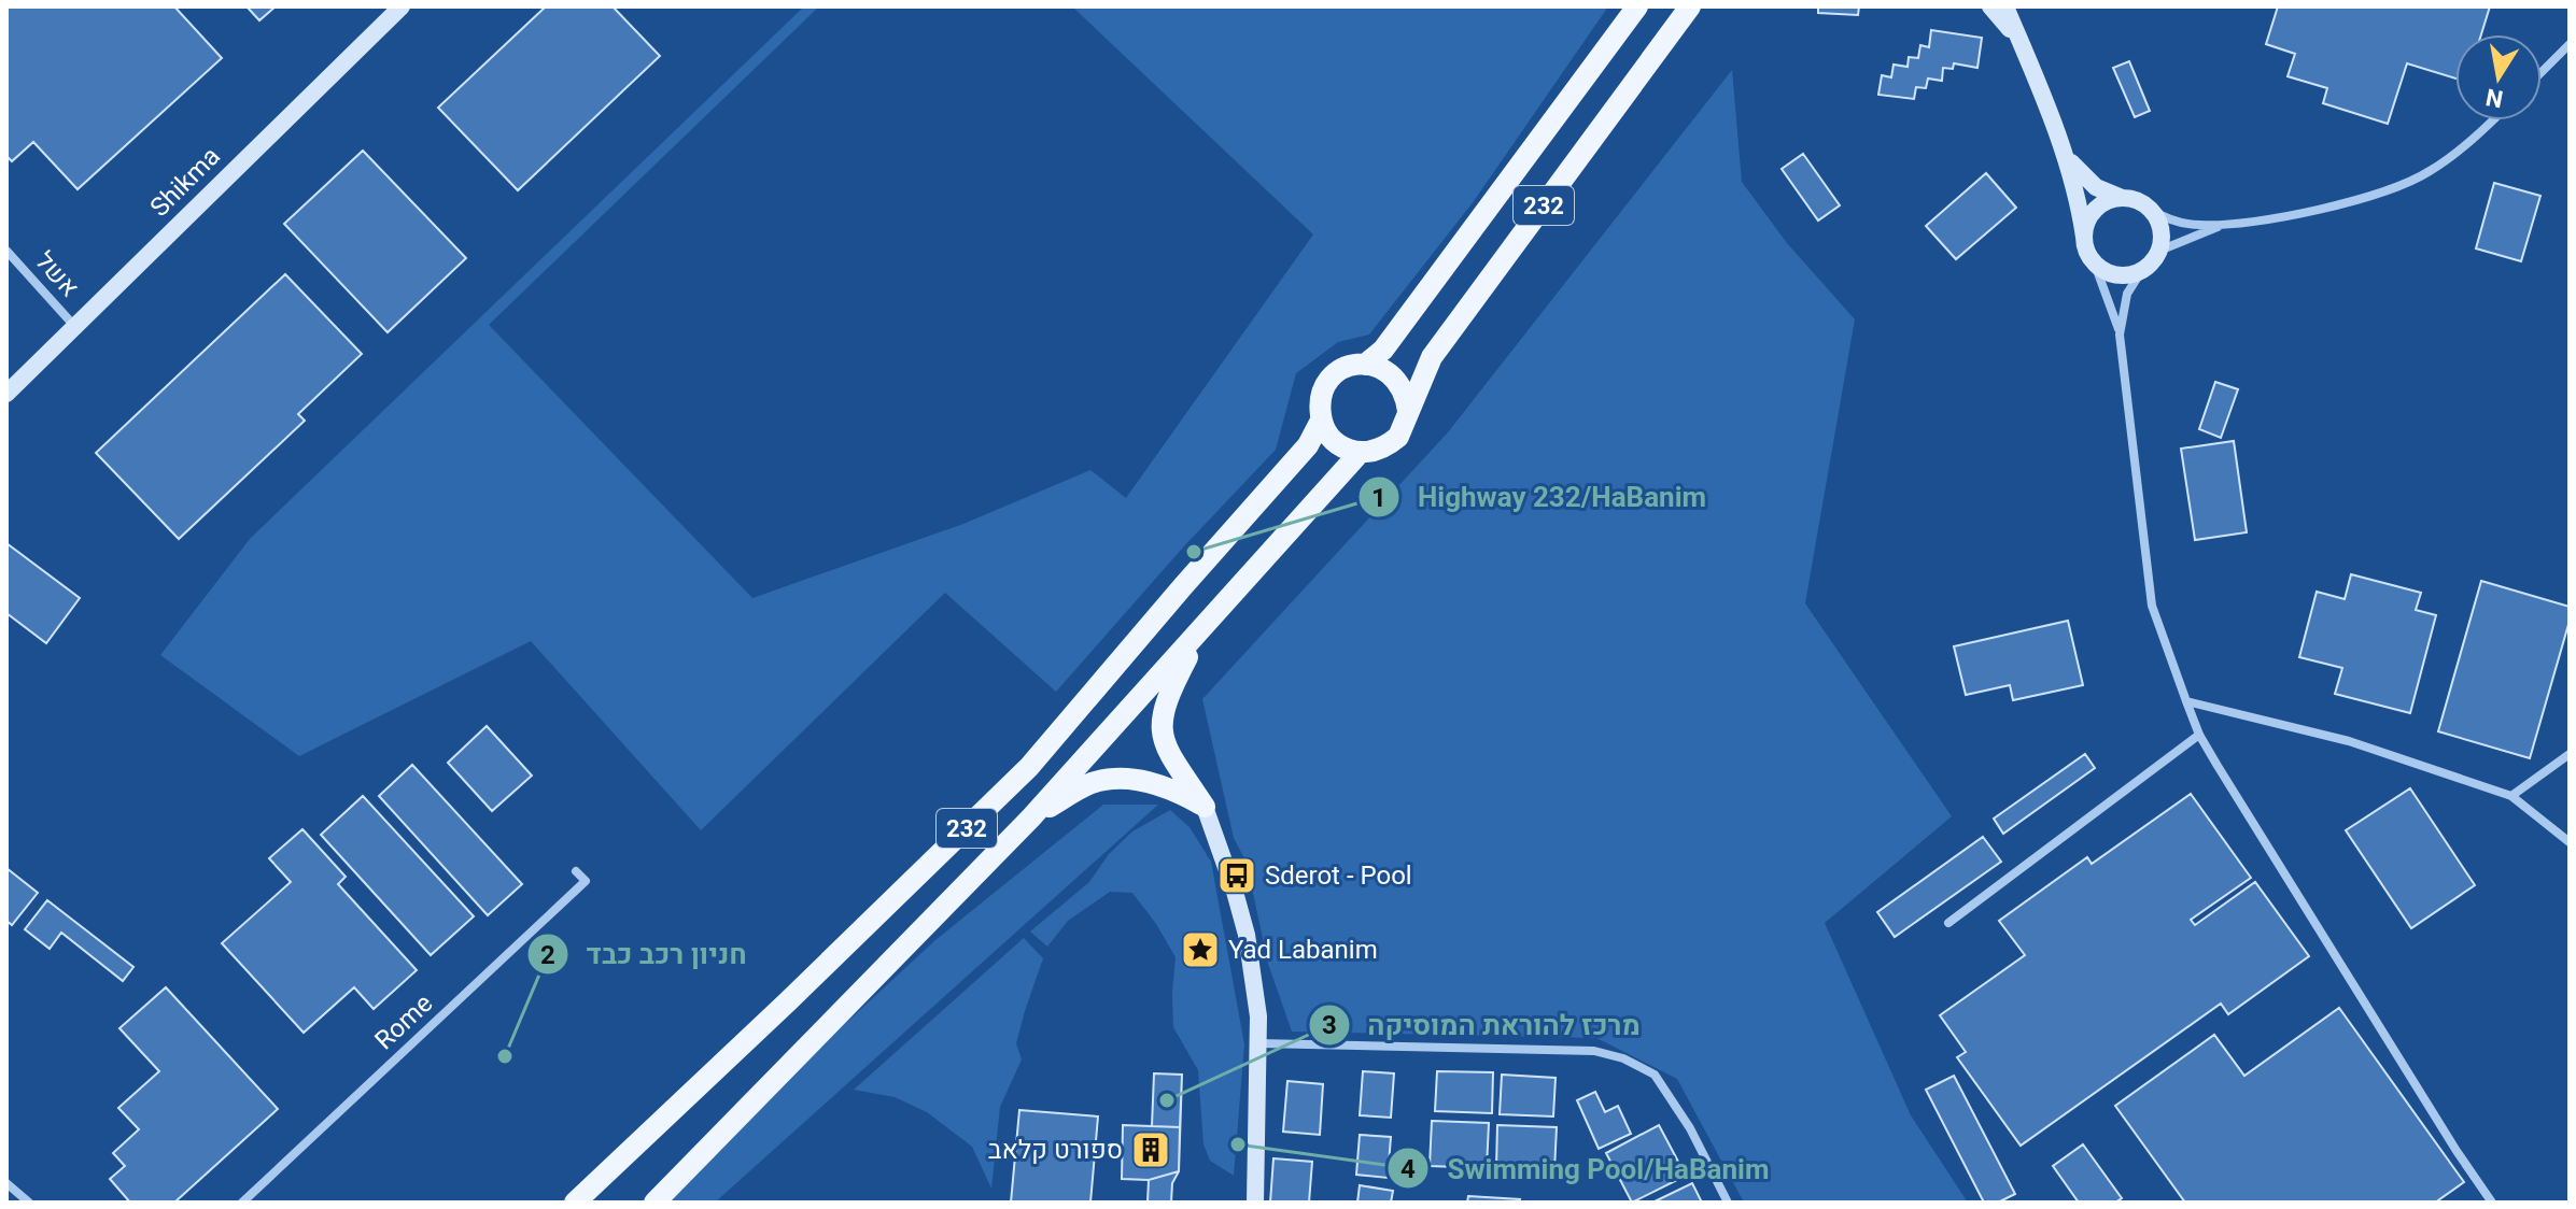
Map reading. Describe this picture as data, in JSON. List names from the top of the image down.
{
  "streets": {
    "main road": ["232"],
    "street": ["Shikma", "אשל", "Rome"]
  },
  "crossings": [
    ["Shikma", "אשל"]
  ],
  "places": {
    "other": [
      "Highway 232/HaBanim",
      "חניון רכב כבד",
      "מרכז להוראת המוסיקה",
      "Swimming Pool/HaBanim"
    ],
    "bus stop": ["Sderot - Pool"],
    "place": ["Yad Labanim"],
    "building": ["ספורט קלאב"]
  },
  "north": "bottom"
}
